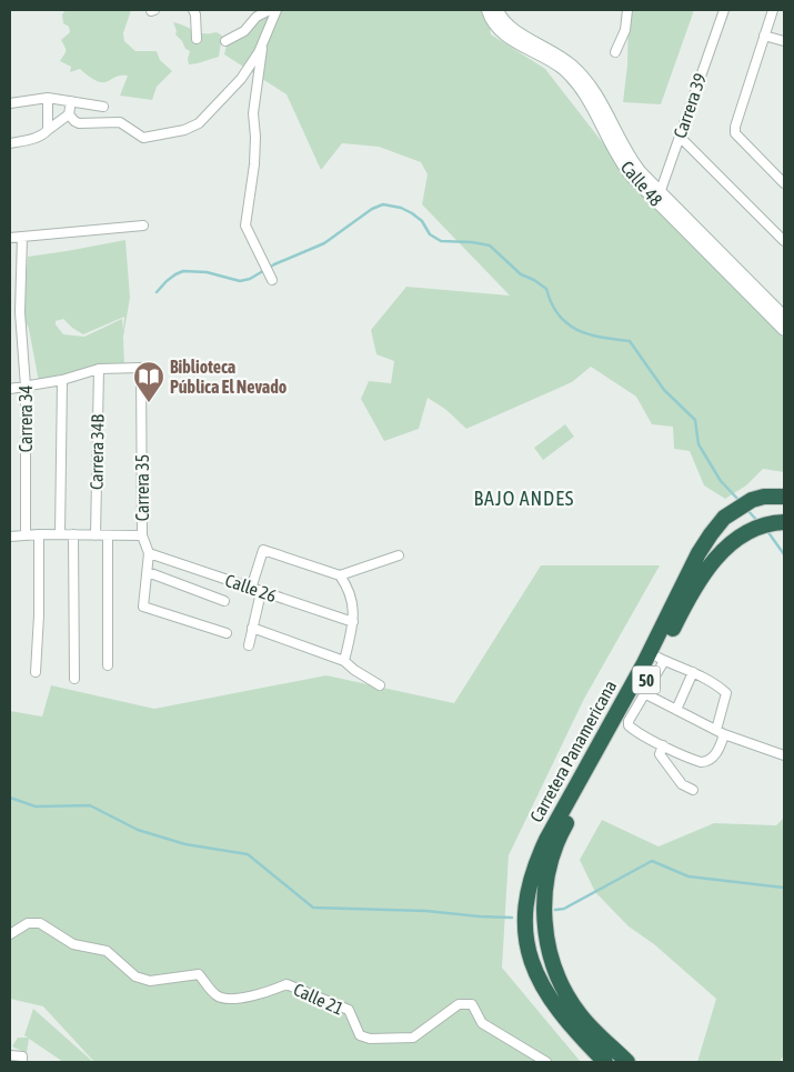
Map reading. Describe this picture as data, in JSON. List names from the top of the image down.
{
  "streets": {
    "highway": ["50", "Carretera Panamericana"],
    "main road": ["Calle 48"],
    "street": [
      "Carrera 39",
      "Carrera 34",
      "Carrera 34B",
      "Carrera 35",
      "Calle 26",
      "Calle 21"
    ]
  },
  "crossings": [
    ["Carrera 39", "Calle 48"],
    ["Carrera 34B", "Carrera 35"],
    ["Carrera 35", "Calle 26"]
  ],
  "districts": ["BAJO ANDES"],
  "places": {
    "library": ["Biblioteca Pública El Nevado"]
  }
}
